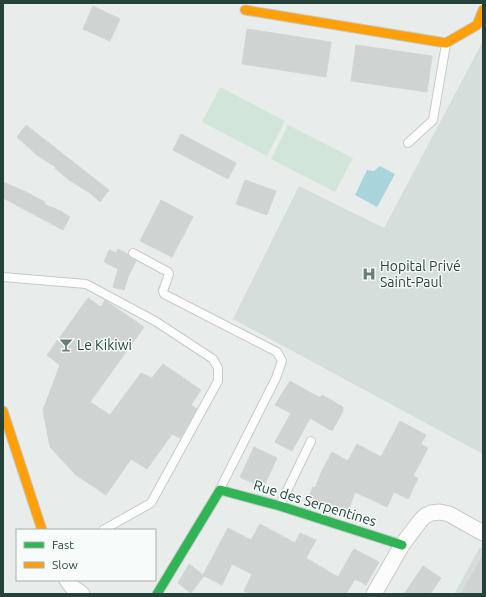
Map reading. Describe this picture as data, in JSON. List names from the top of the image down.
{
  "streets": {
    "street": ["Rue des Serpentines"]
  },
  "places": {
    "hospital": ["Hopital Privé Saint-Paul"],
    "bar": ["Le Kikiwi"]
  },
  "legend": ["Fast", "Slow"]
}
